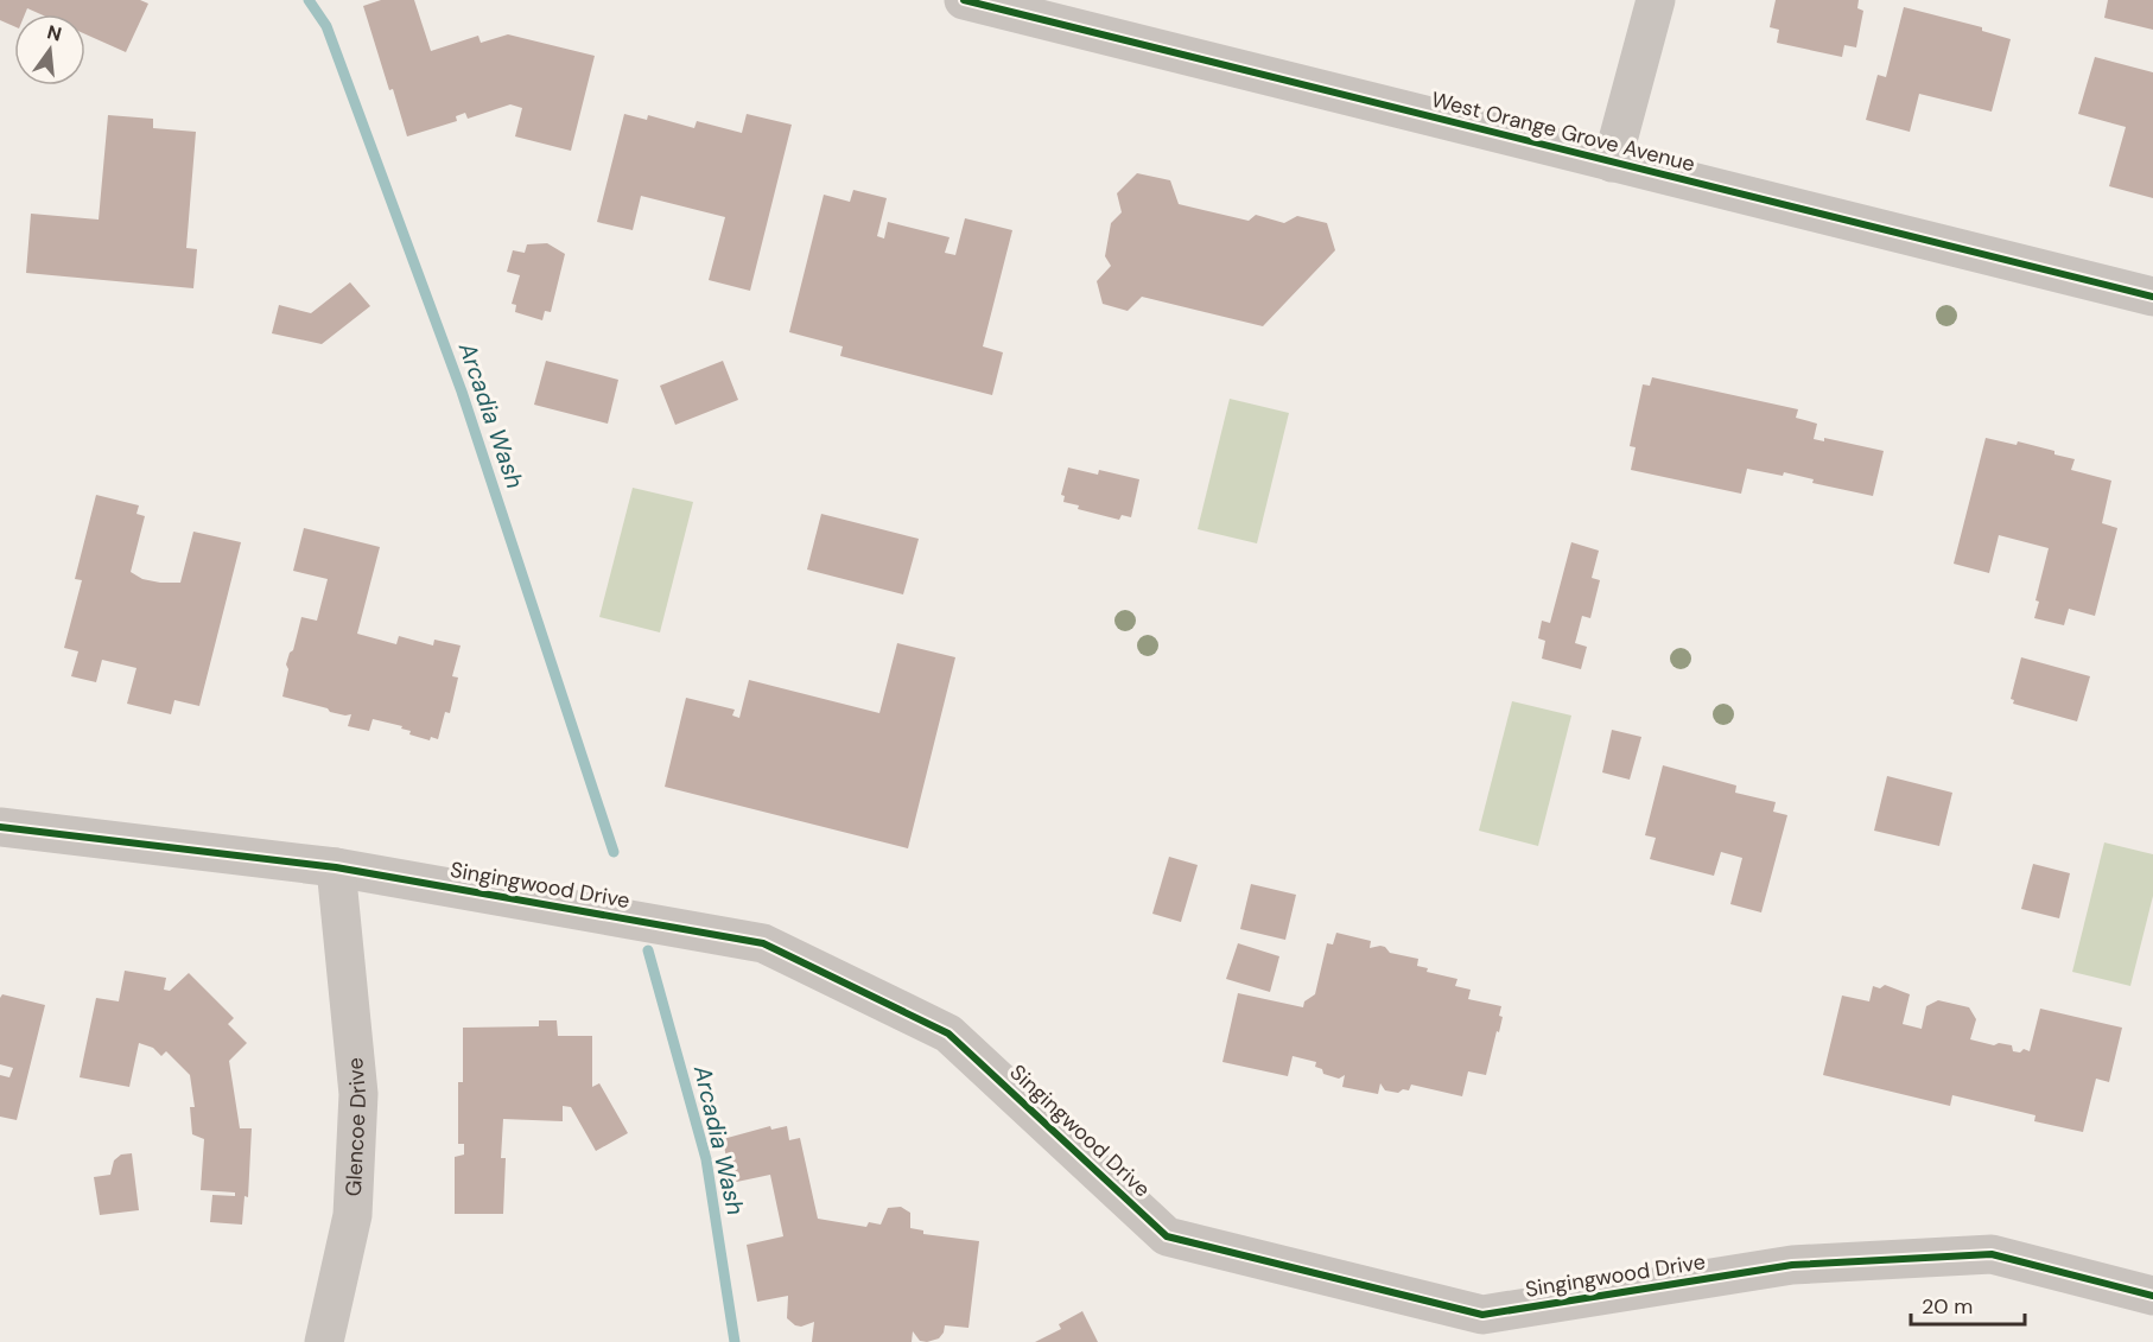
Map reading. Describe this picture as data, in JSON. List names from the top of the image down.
{
  "streets": {
    "street": ["West Orange Grove Avenue", "Singingwood Drive", "Glencoe Drive"]
  },
  "crossings": [
    ["Singingwood Drive", "Glencoe Drive"]
  ],
  "water": ["Arcadia Wash"],
  "scale_bar": "20 m",
  "north": "top"
}
